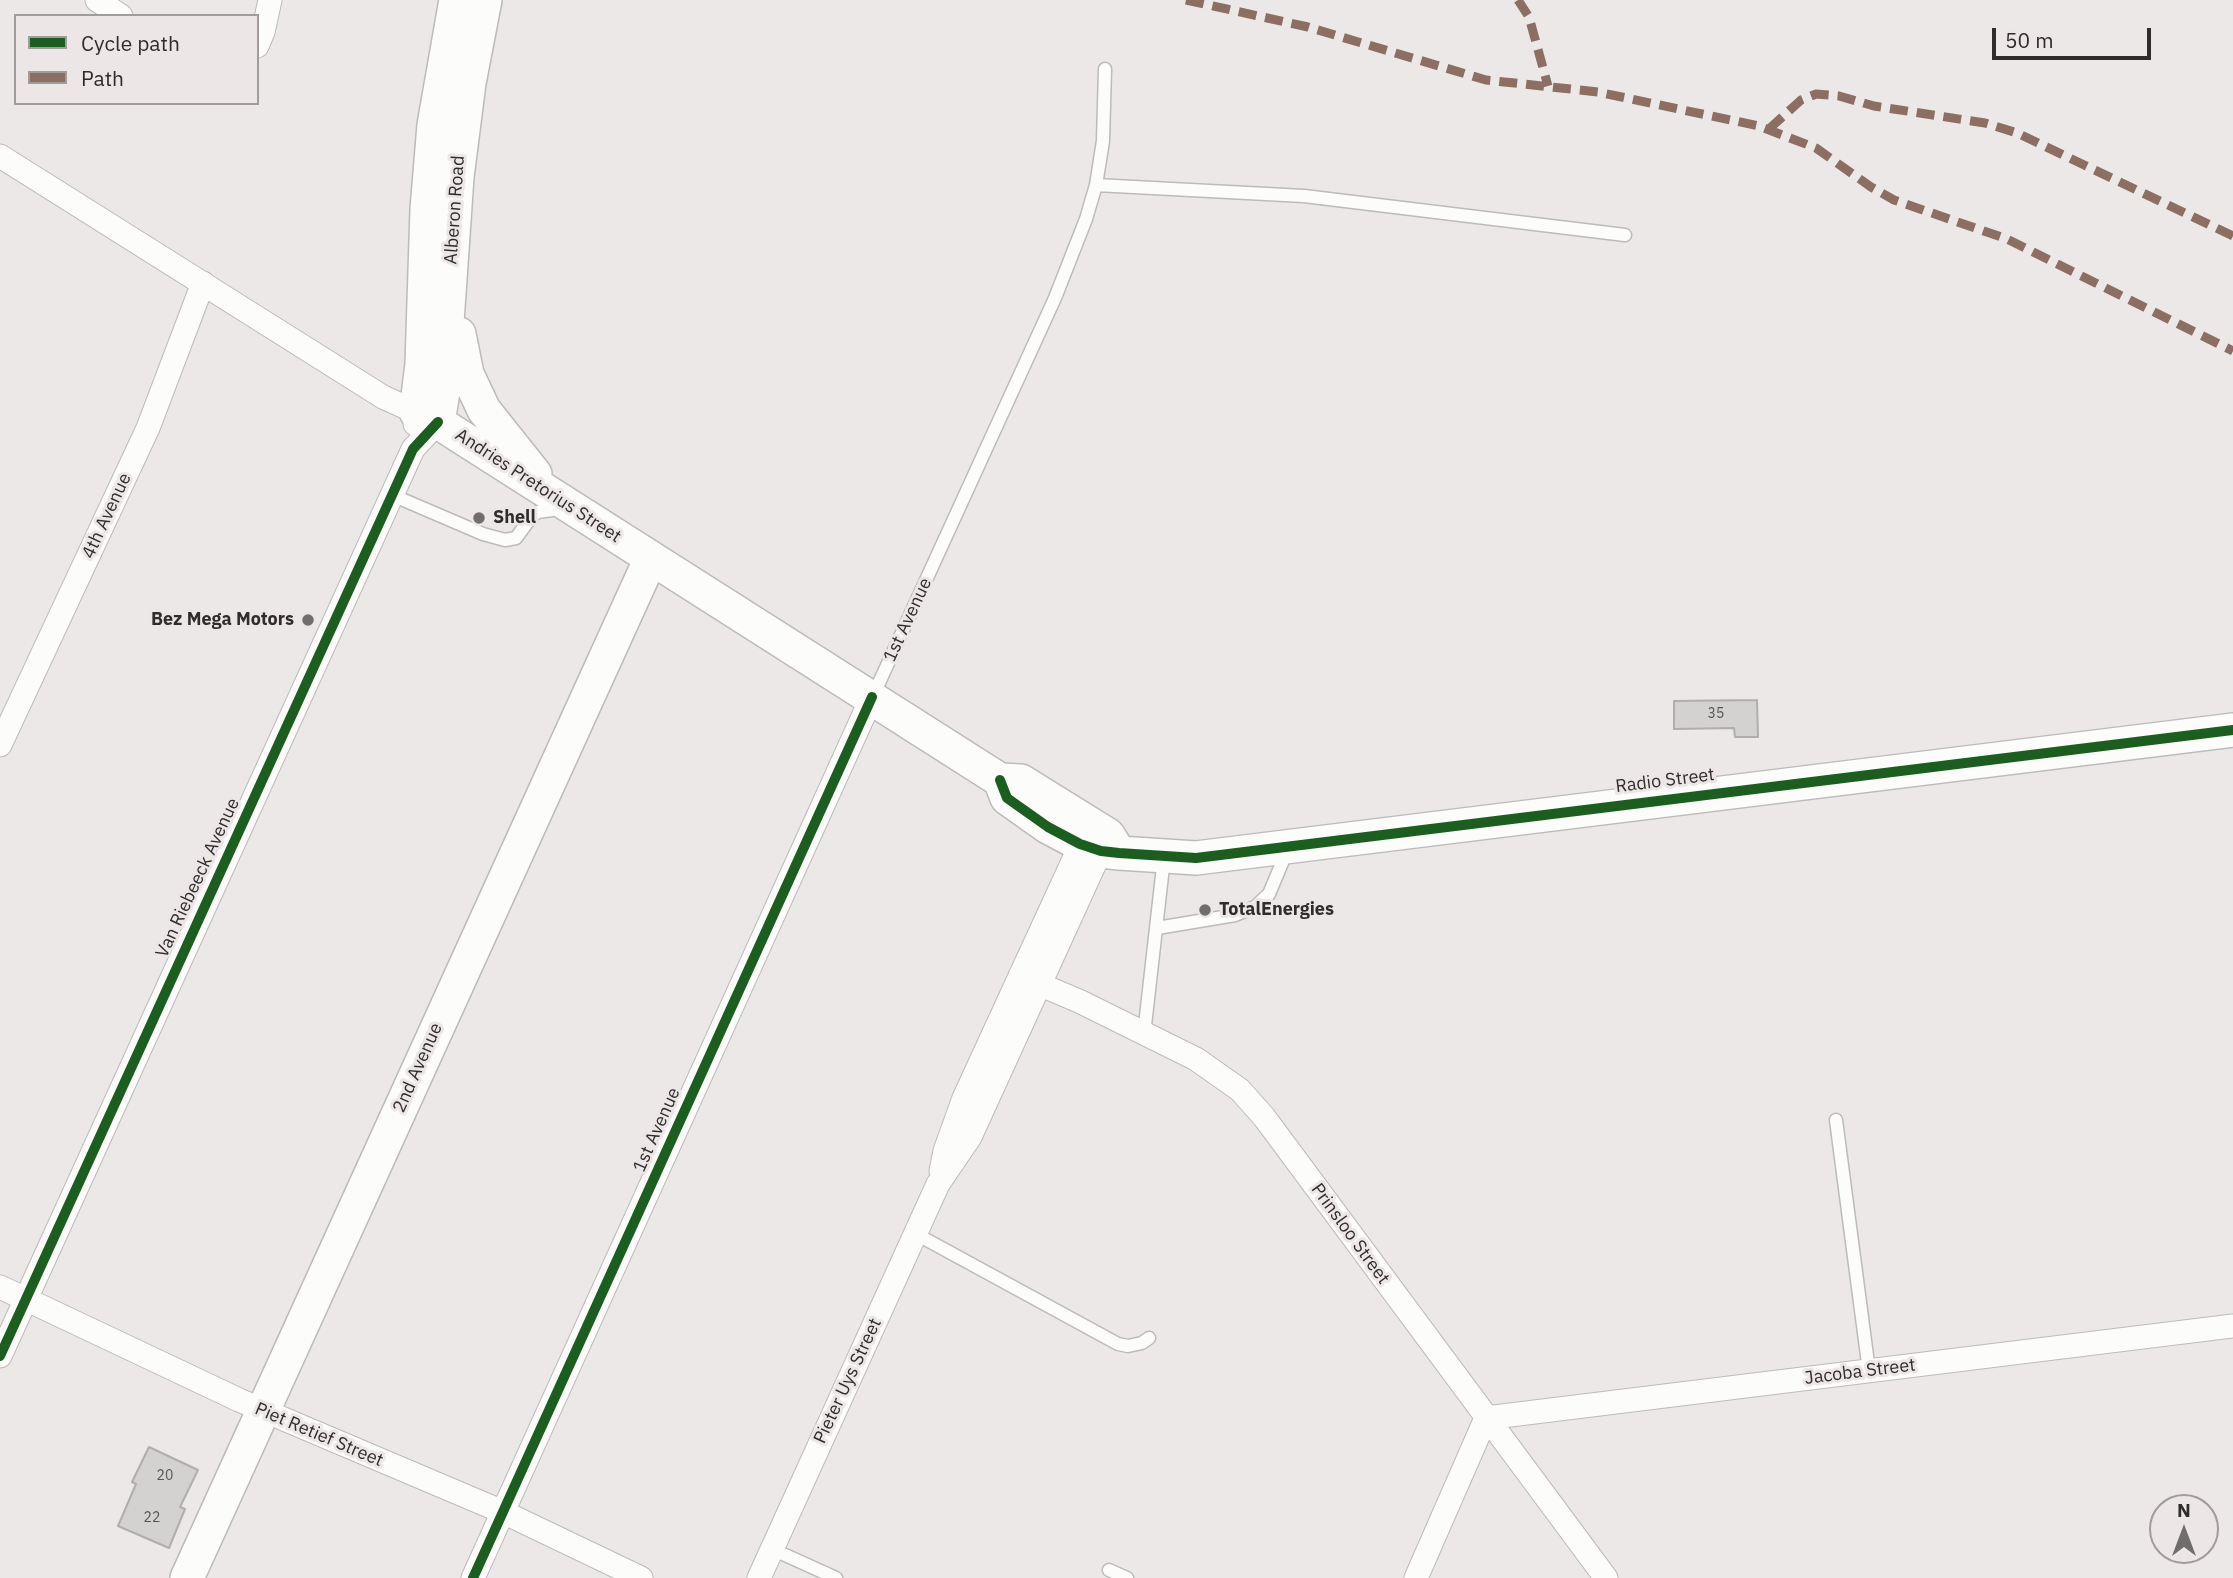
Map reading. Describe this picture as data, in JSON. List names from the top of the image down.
{
  "streets": {
    "main road": [
      "Alberon Road",
      "Andries Pretorius Street",
      "Radio Street",
      "2nd Avenue"
    ],
    "street": [
      "4th Avenue",
      "1st Avenue",
      "Van Riebeeck Avenue",
      "Prinsloo Street",
      "Jacoba Street",
      "Pieter Uys Street",
      "Piet Retief Street"
    ]
  },
  "crossings": [
    ["Alberon Road", "Andries Pretorius Street"],
    ["Alberon Road", "Van Riebeeck Avenue"],
    ["Andries Pretorius Street", "4th Avenue"],
    ["Andries Pretorius Street", "1st Avenue"],
    ["Andries Pretorius Street", "Radio Street"],
    ["Andries Pretorius Street", "Van Riebeeck Avenue"],
    ["Andries Pretorius Street", "2nd Avenue"],
    ["Andries Pretorius Street", "Pieter Uys Street"],
    ["1st Avenue", "Piet Retief Street"],
    ["Radio Street", "Pieter Uys Street"],
    ["Van Riebeeck Avenue", "Piet Retief Street"],
    ["2nd Avenue", "Piet Retief Street"],
    ["Prinsloo Street", "Jacoba Street"],
    ["Prinsloo Street", "Pieter Uys Street"]
  ],
  "places": ["Shell", "Bez Mega Motors", "TotalEnergies"],
  "house_numbers": ["35", "20", "22"],
  "legend": ["Cycle path", "Path"],
  "scale_bar": "50 m",
  "north": "top"
}
